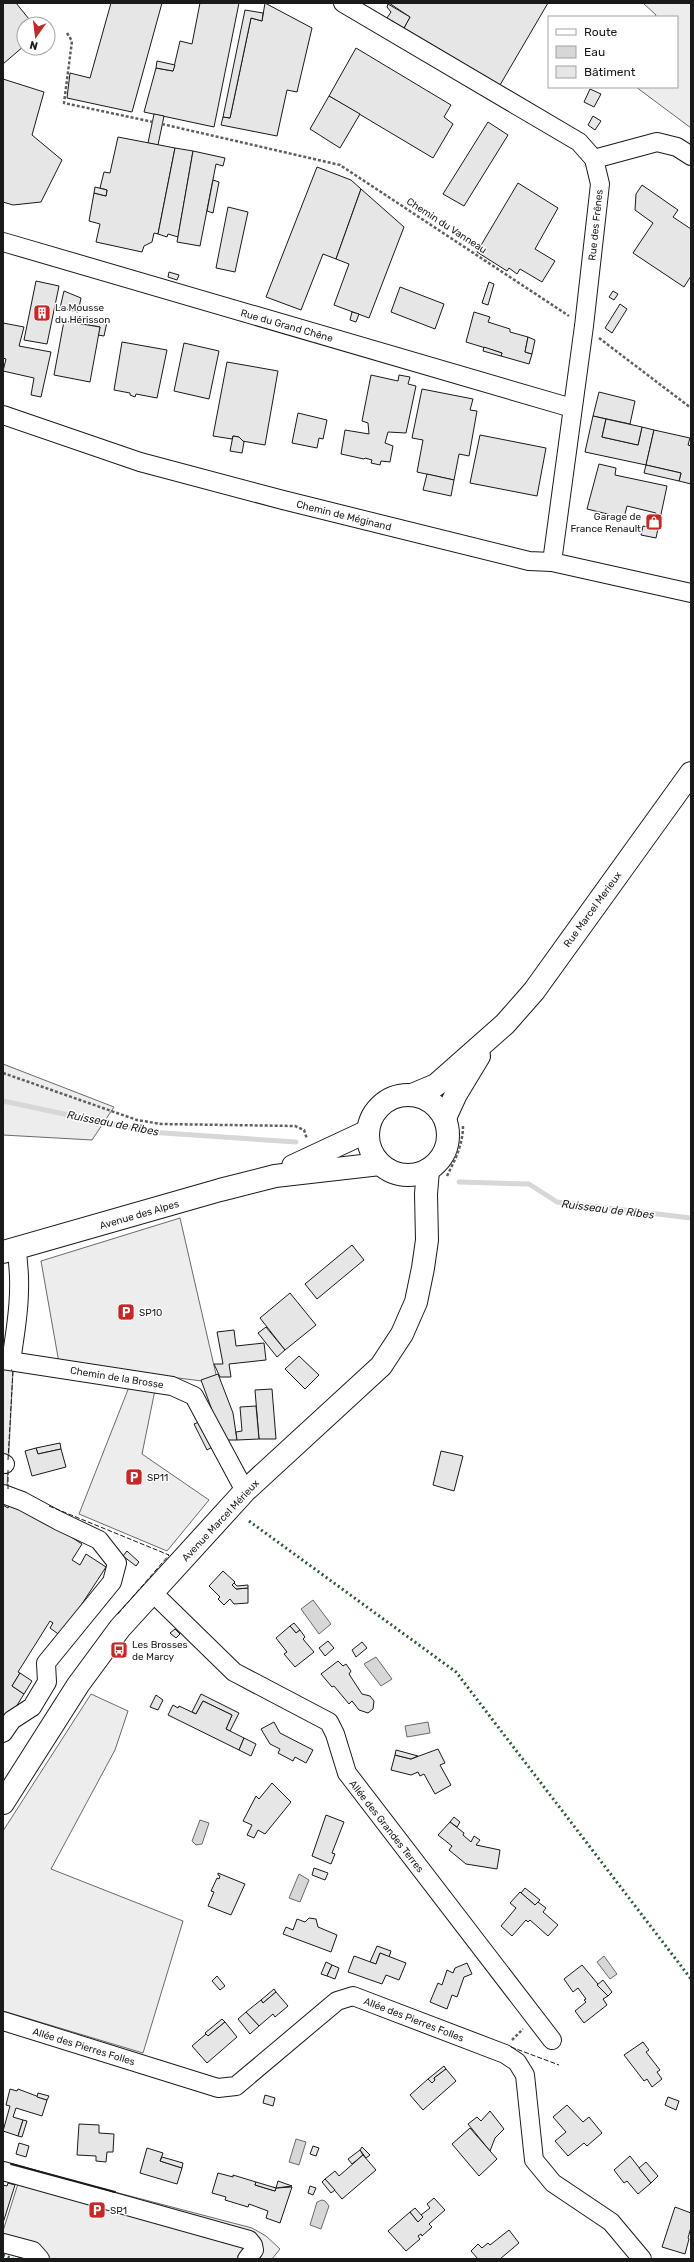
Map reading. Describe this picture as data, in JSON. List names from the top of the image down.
{
  "streets": {
    "main road": ["Rue Marcel Merieux", "Avenue des Alpes", "Avenue Marcel Mérieux"],
    "street": [
      "Rue des Frênes",
      "Rue du Grand Chêne",
      "Chemin de Méginand",
      "Chemin de la Brosse",
      "Allée des Grandes Terres",
      "Allée des Pierres Folles"
    ],
    "path": ["Chemin du Vanneau"]
  },
  "crossings": [
    ["Chemin du Vanneau", "Rue des Frênes"],
    ["Rue des Frênes", "Rue du Grand Chêne"],
    ["Rue des Frênes", "Chemin de Méginand"],
    ["Rue Marcel Merieux", "Avenue des Alpes"],
    ["Rue Marcel Merieux", "Avenue Marcel Mérieux"],
    ["Avenue des Alpes", "Avenue Marcel Mérieux"],
    ["Chemin de la Brosse", "Avenue Marcel Mérieux"],
    ["Avenue Marcel Mérieux", "Allée des Grandes Terres"]
  ],
  "water": ["Ruisseau de Ribes"],
  "places": {
    "building": ["La Mousse du Hérisson"],
    "shop": ["Garage de France Renault"],
    "parking": ["SP10", "SP11", "SP1"],
    "bus stop": ["Les Brosses de Marcy"]
  },
  "legend": ["Route", "Eau", "Bâtiment"],
  "north": "bottom"
}
